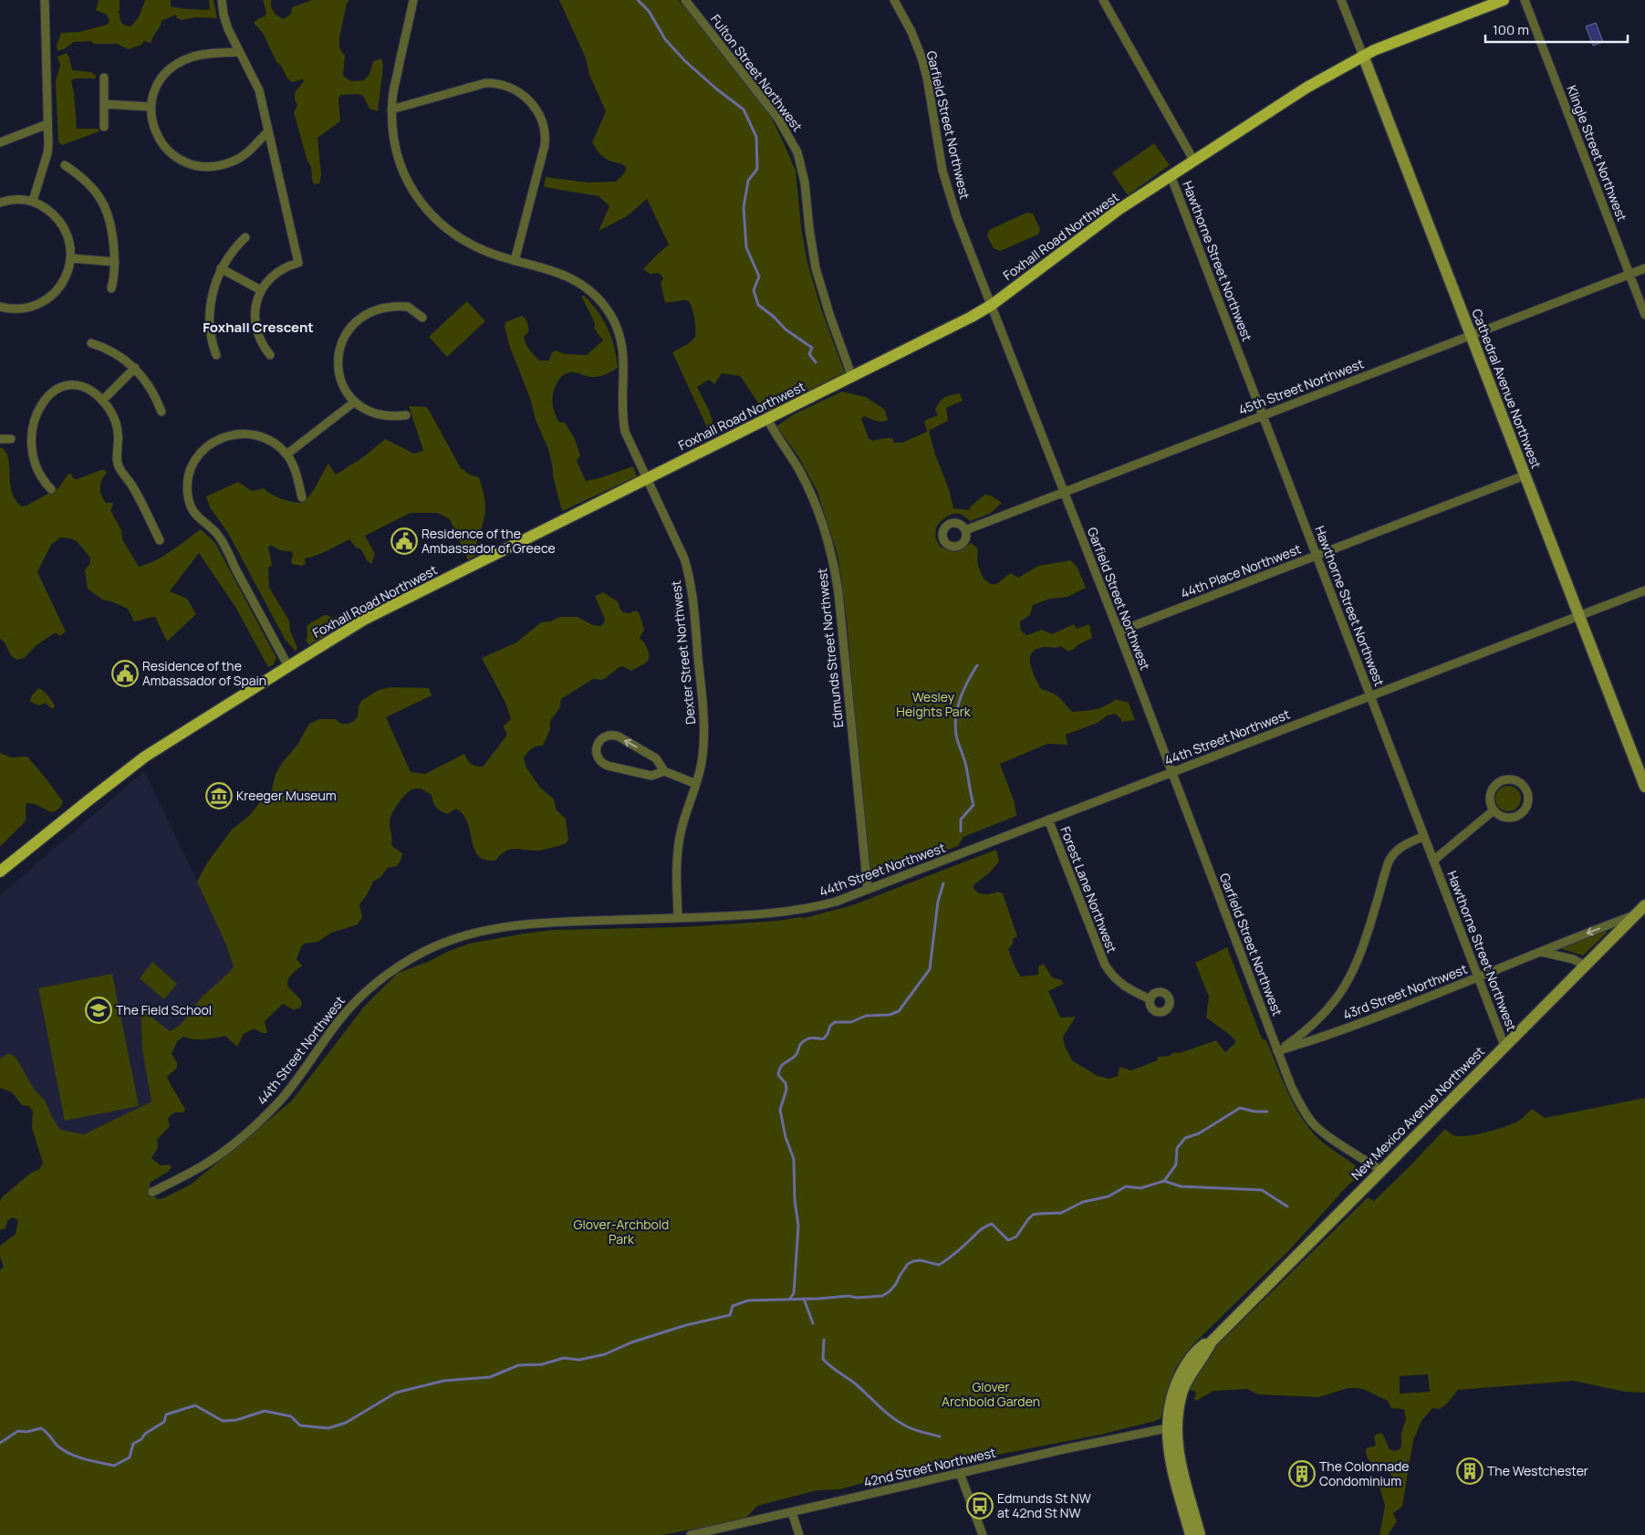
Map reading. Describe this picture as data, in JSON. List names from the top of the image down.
{
  "streets": {
    "main road": ["Foxhall Road Northwest"],
    "street": [
      "Fulton Street Northwest",
      "Garfield Street Northwest",
      "Klingle Street Northwest",
      "Hawthorne Street Northwest",
      "45th Street Northwest",
      "Cathedral Avenue Northwest",
      "44th Place Northwest",
      "Edmunds Street Northwest",
      "Dexter Street Northwest",
      "44th Street Northwest",
      "Forest Lane Northwest",
      "43rd Street Northwest",
      "New Mexico Avenue Northwest",
      "42nd Street Northwest"
    ]
  },
  "crossings": [
    ["Fulton Street Northwest", "Foxhall Road Northwest"],
    ["Garfield Street Northwest", "Foxhall Road Northwest"],
    ["Garfield Street Northwest", "45th Street Northwest"],
    ["Garfield Street Northwest", "44th Place Northwest"],
    ["Garfield Street Northwest", "44th Street Northwest"],
    ["Garfield Street Northwest", "43rd Street Northwest"],
    ["Garfield Street Northwest", "New Mexico Avenue Northwest"],
    ["Klingle Street Northwest", "45th Street Northwest"],
    ["Foxhall Road Northwest", "Hawthorne Street Northwest"],
    ["Foxhall Road Northwest", "Cathedral Avenue Northwest"],
    ["Foxhall Road Northwest", "Edmunds Street Northwest"],
    ["Foxhall Road Northwest", "Dexter Street Northwest"],
    ["Hawthorne Street Northwest", "45th Street Northwest"],
    ["Hawthorne Street Northwest", "44th Place Northwest"],
    ["Hawthorne Street Northwest", "44th Street Northwest"],
    ["Hawthorne Street Northwest", "43rd Street Northwest"],
    ["Hawthorne Street Northwest", "New Mexico Avenue Northwest"],
    ["45th Street Northwest", "Cathedral Avenue Northwest"],
    ["Cathedral Avenue Northwest", "44th Place Northwest"],
    ["Cathedral Avenue Northwest", "44th Street Northwest"],
    ["Edmunds Street Northwest", "44th Street Northwest"],
    ["Dexter Street Northwest", "44th Street Northwest"],
    ["44th Street Northwest", "Forest Lane Northwest"],
    ["43rd Street Northwest", "New Mexico Avenue Northwest"],
    ["New Mexico Avenue Northwest", "42nd Street Northwest"]
  ],
  "districts": ["Foxhall Crescent"],
  "parks": ["Wesley Heights Park", "Glover-Archbold Park", "Glover Archbold Garden"],
  "places": {
    "public building": ["Residence of the Ambassador of Greece", "Residence of the Ambassador of Spain"],
    "museum": ["Kreeger Museum"],
    "school or university": ["The Field School"],
    "building": ["The Westchester", "The Colonnade Condominium"],
    "bus stop": ["Edmunds St NW at 42nd St NW"]
  },
  "scale_bar": "100 m"
}
